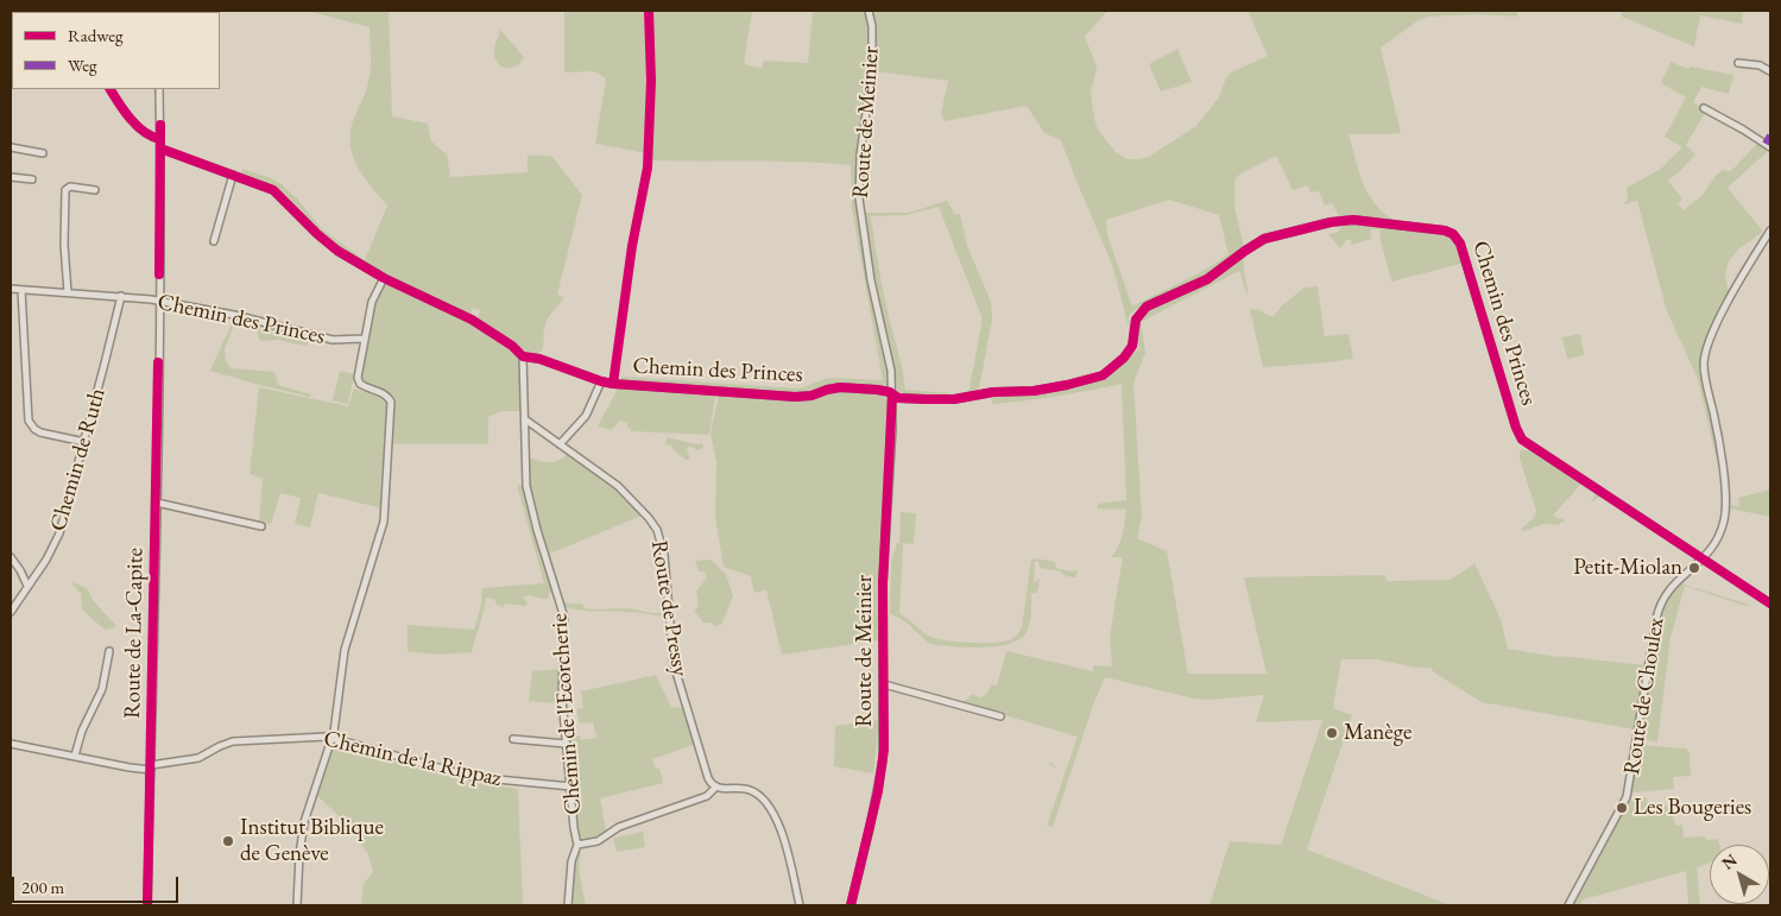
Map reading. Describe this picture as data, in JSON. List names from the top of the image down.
{
  "streets": {
    "street": [
      "Route de Meinier",
      "Chemin des Princes",
      "Chemin de Ruth",
      "Route de Pressy",
      "Route de La-Capite",
      "Route de Choulex",
      "Chemin de l'Ecorcherie",
      "Chemin de la Rippaz"
    ]
  },
  "crossings": [
    ["Route de Meinier", "Chemin des Princes"],
    ["Chemin des Princes", "Chemin de Ruth"],
    ["Chemin des Princes", "Route de La-Capite"],
    ["Chemin des Princes", "Route de Choulex"],
    ["Route de Pressy", "Chemin de l'Ecorcherie"],
    ["Route de La-Capite", "Chemin de la Rippaz"],
    ["Chemin de l'Ecorcherie", "Chemin de la Rippaz"]
  ],
  "places": [
    "Petit-Miolan",
    "Manège",
    "Les Bougeries",
    "Institut Biblique de Genève"
  ],
  "legend": ["Radweg", "Weg"],
  "scale_bar": "200 m",
  "north": "top left"
}
